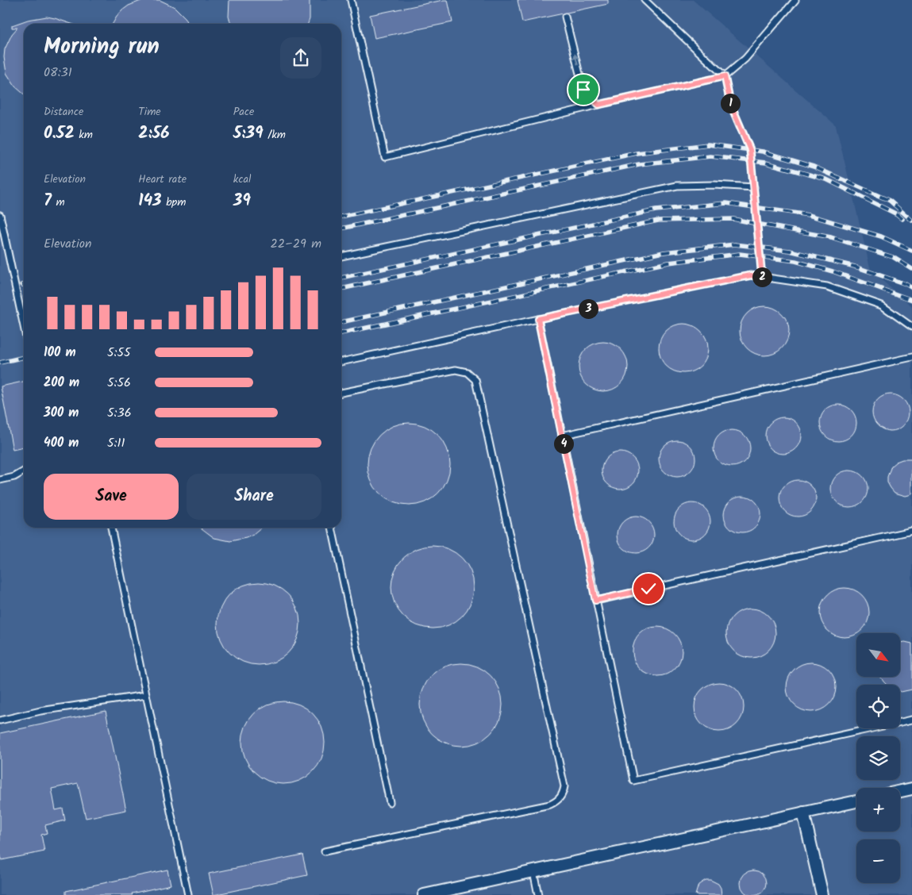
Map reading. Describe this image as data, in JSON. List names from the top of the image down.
{
  "north": "bottom right",
  "page": {
    "heading": ["Morning run", "08:31"],
    "stats": [
      ["Distance", "0.52 km"],
      ["Time", "2:56"],
      ["Pace", "5:39 /km"],
      ["Elevation", "7 m"],
      ["Heart rate", "143 bpm"],
      ["kcal", "39"]
    ],
    "pins": [
      "1",
      "2",
      "3",
      "4"
    ],
    "chart": ["Elevation", "22–29 m"],
    "list": [
      {
        "name": "100 m",
        "note": "5:55"
      },
      {
        "name": "200 m",
        "note": "5:56"
      },
      {
        "name": "300 m",
        "note": "5:36"
      },
      {
        "name": "400 m",
        "note": "5:11"
      }
    ],
    "buttons": ["Save", "Share"],
    "map_buttons": ["+", "−"]
  }
}
